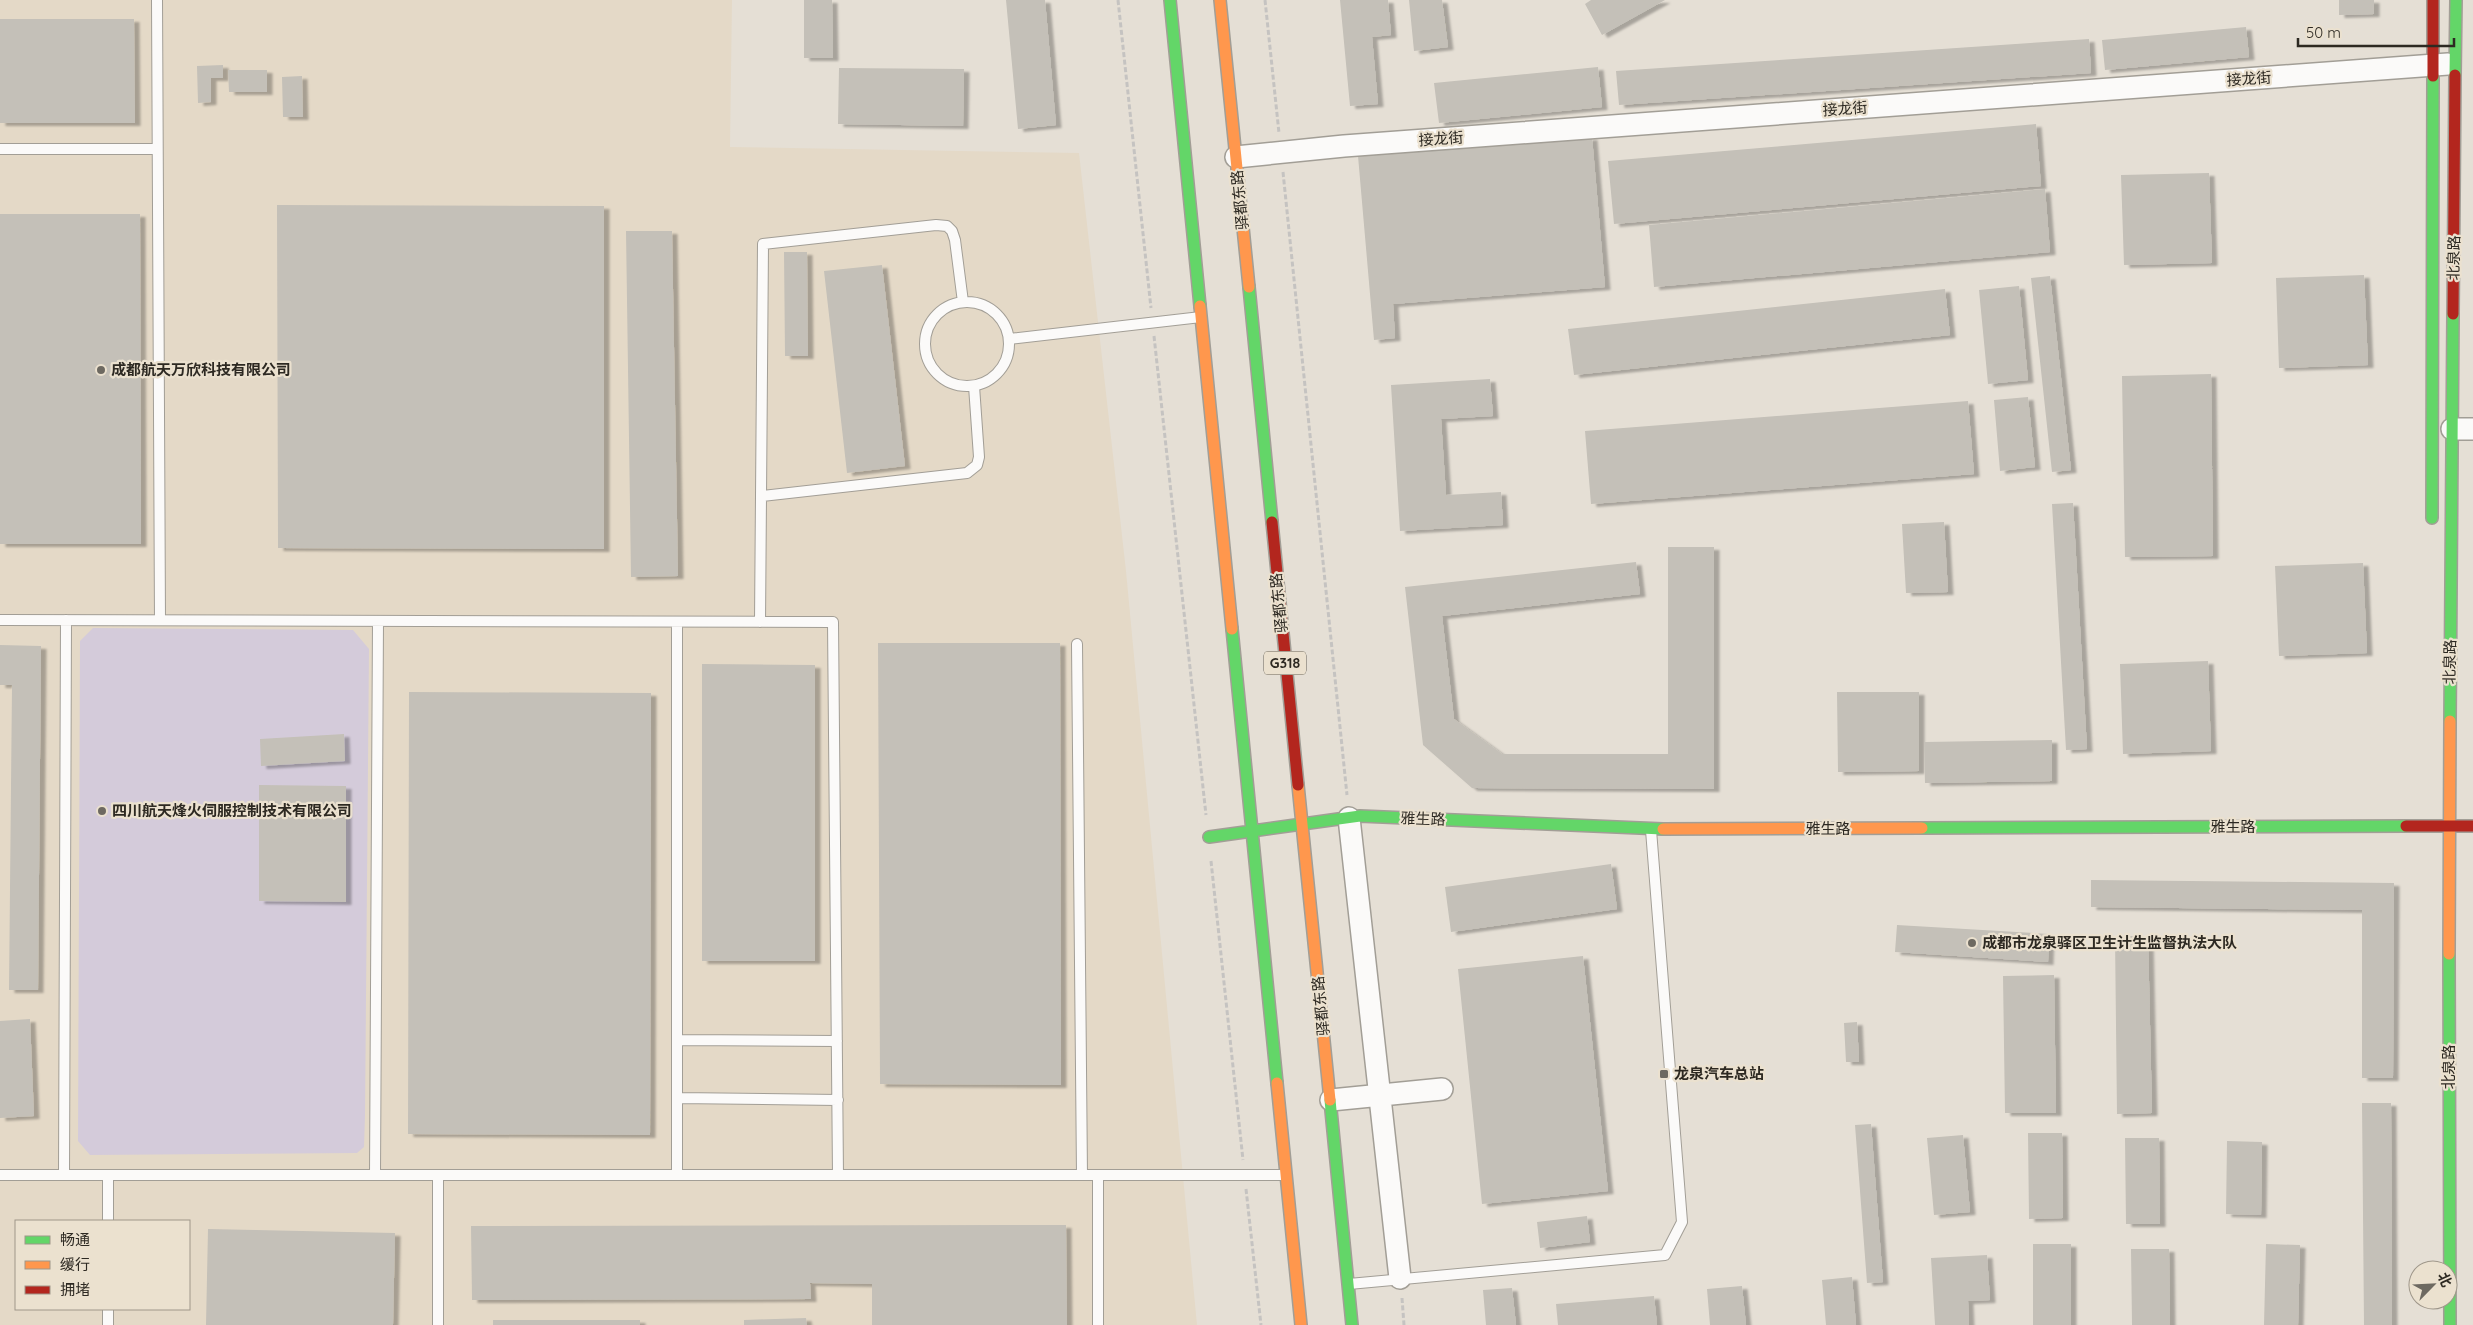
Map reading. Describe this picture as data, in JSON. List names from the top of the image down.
{
  "streets": {
    "main road": [
      "驿都东路",
      "北泉路",
      "G318",
      "雅生路"
    ],
    "street": ["接龙街"]
  },
  "crossings": [
    ["接龙街", "驿都东路"],
    ["接龙街", "北泉路"],
    ["驿都东路", "雅生路"],
    ["北泉路", "雅生路"]
  ],
  "places": {
    "other": ["成都航天万欣科技有限公司", "四川航天烽火伺服控制技术有限公司", "成都市龙泉驿区卫生计生监督执法大队"],
    "transit": ["龙泉汽车总站"]
  },
  "legend": ["畅通", "缓行", "拥堵"],
  "scale_bar": "50 m",
  "north": "top right"
}
